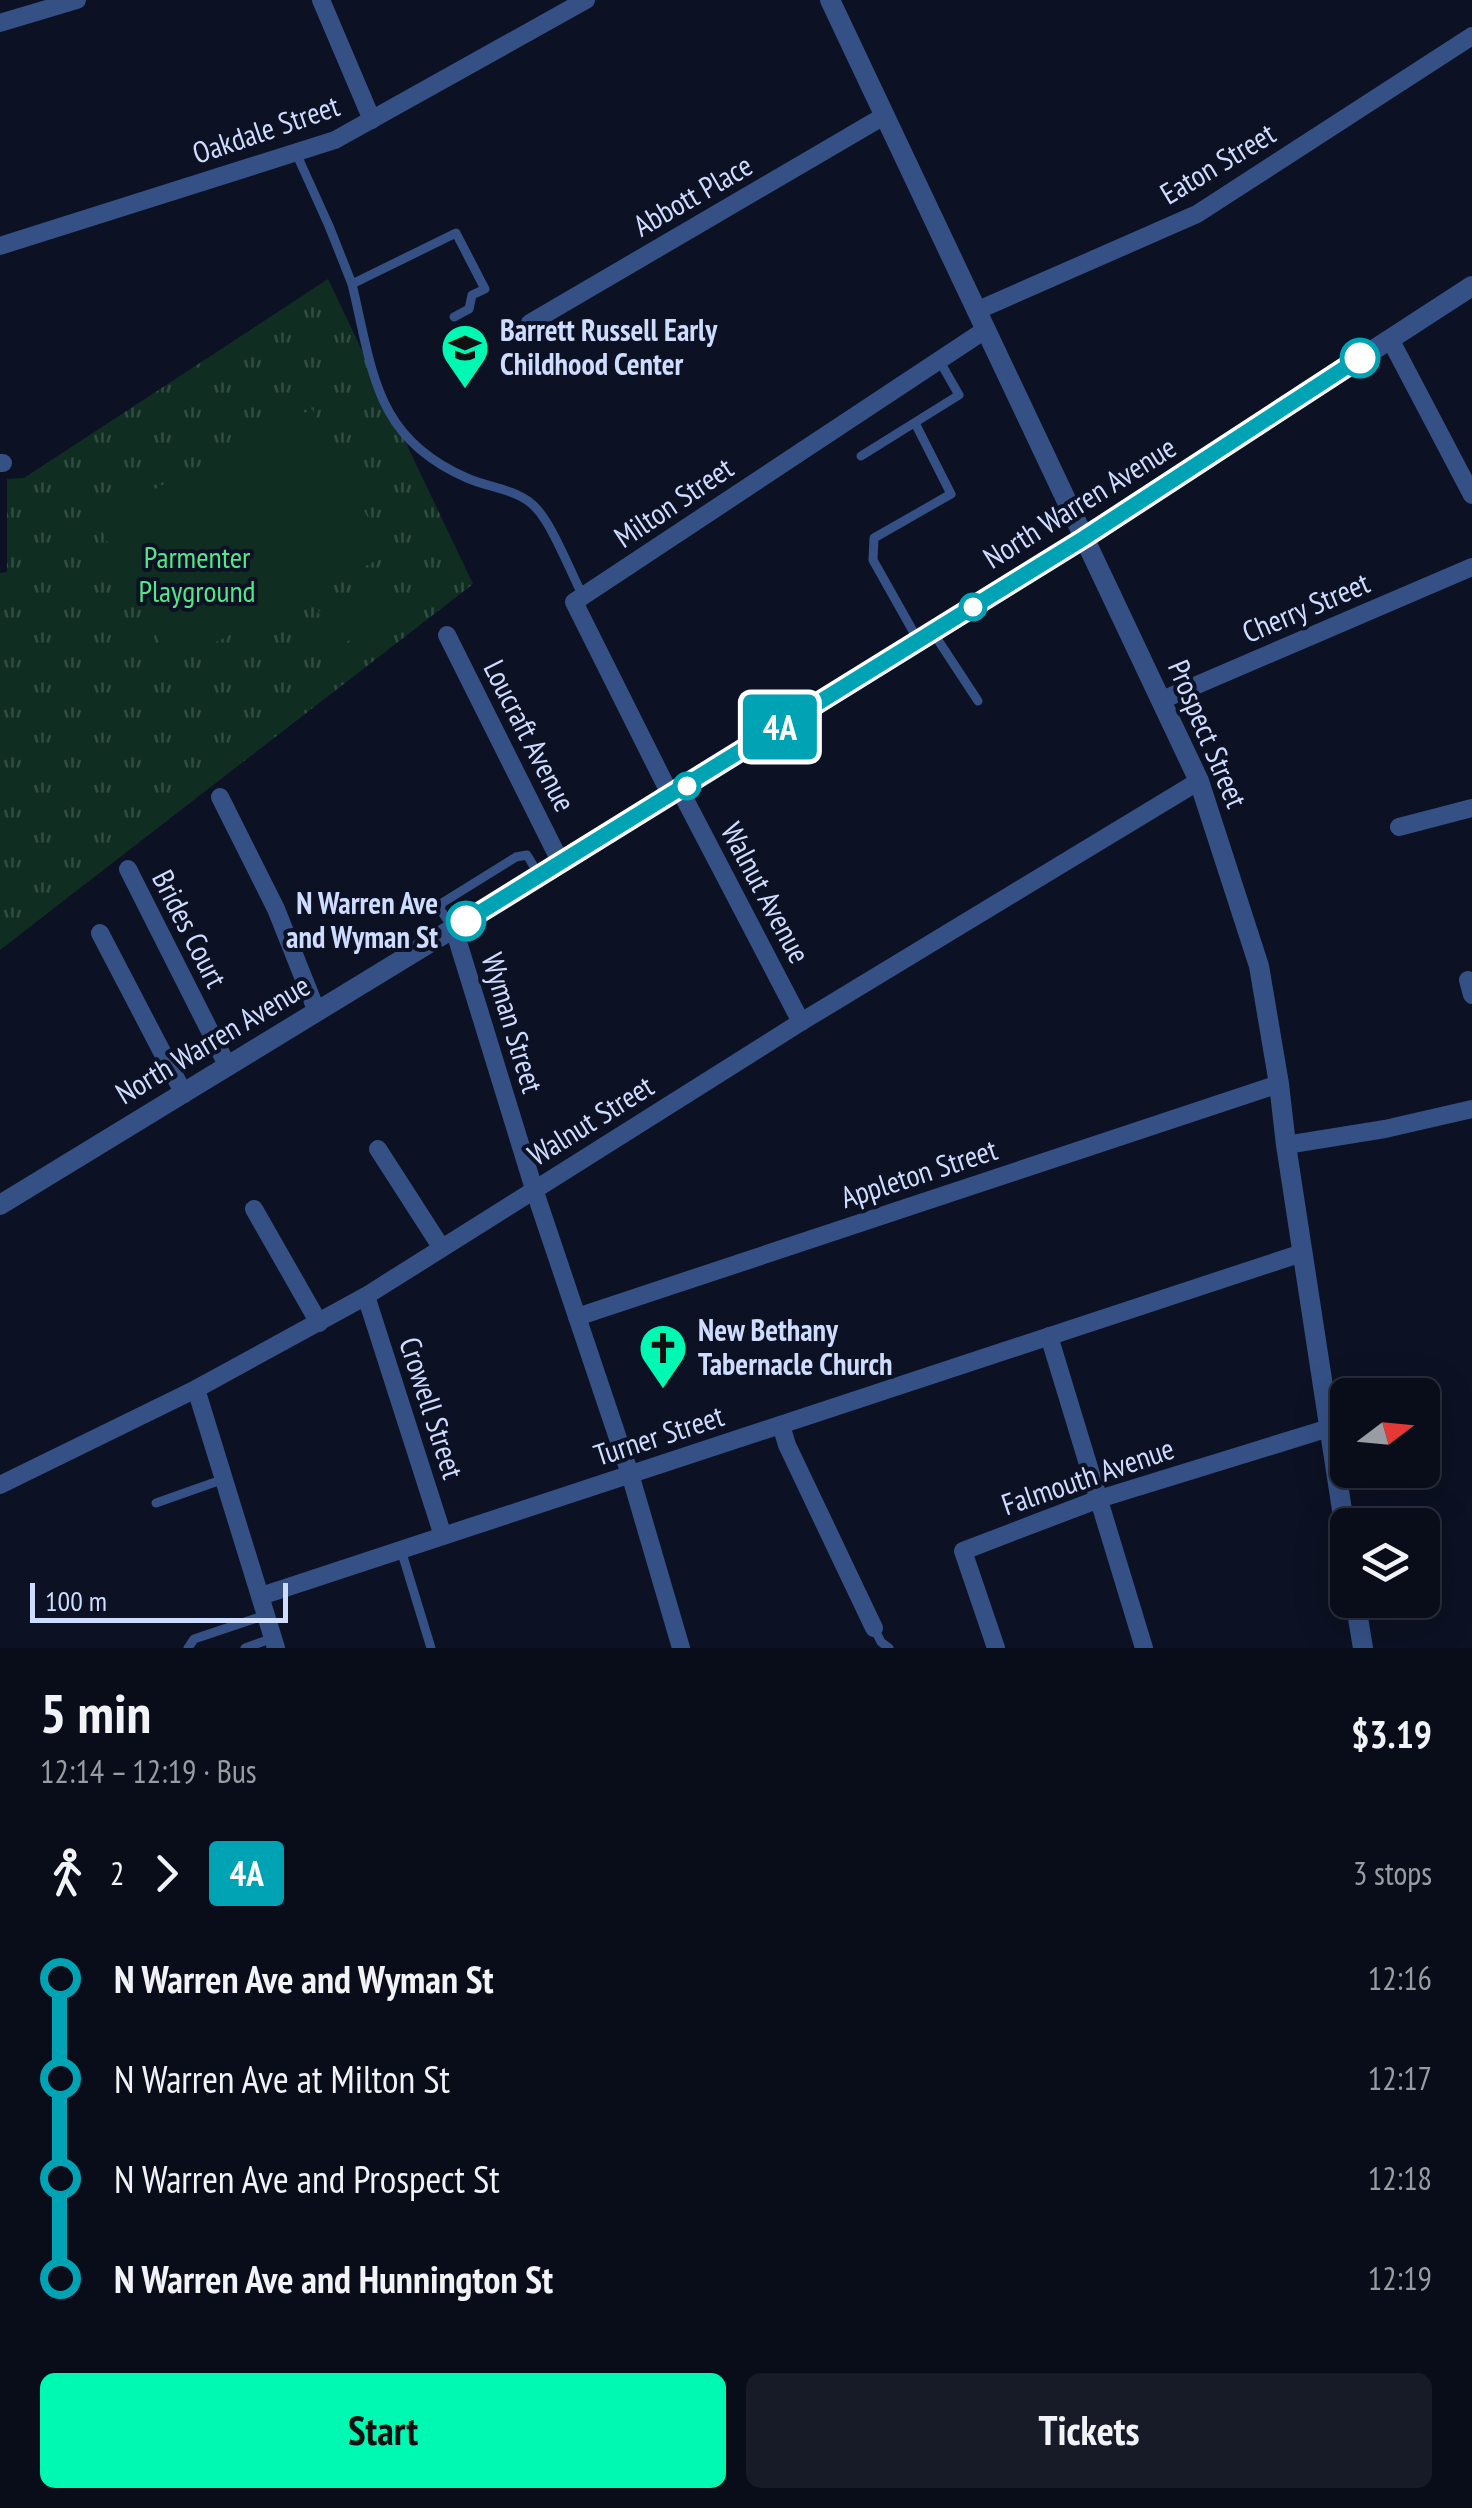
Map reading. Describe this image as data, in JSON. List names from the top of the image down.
{
  "streets": {
    "street": [
      "Oakdale Street",
      "Eaton Street",
      "Abbott Place",
      "Milton Street",
      "North Warren Avenue",
      "Cherry Street",
      "Prospect Street",
      "Loucraft Avenue",
      "Walnut Avenue",
      "Brides Court",
      "Wyman Street",
      "Walnut Street",
      "Appleton Street",
      "Crowell Street",
      "Turner Street",
      "Falmouth Avenue"
    ]
  },
  "crossings": [
    ["Eaton Street", "Milton Street"],
    ["Eaton Street", "Prospect Street"],
    ["Abbott Place", "Prospect Street"],
    ["Milton Street", "Prospect Street"],
    ["North Warren Avenue", "Prospect Street"],
    ["North Warren Avenue", "Loucraft Avenue"],
    ["North Warren Avenue", "Walnut Avenue"],
    ["North Warren Avenue", "Brides Court"],
    ["North Warren Avenue", "Wyman Street"],
    ["Cherry Street", "Prospect Street"],
    ["Prospect Street", "Walnut Street"],
    ["Prospect Street", "Appleton Street"],
    ["Prospect Street", "Turner Street"],
    ["Prospect Street", "Falmouth Avenue"],
    ["Walnut Avenue", "Walnut Street"],
    ["Wyman Street", "Walnut Street"],
    ["Wyman Street", "Appleton Street"],
    ["Wyman Street", "Turner Street"],
    ["Walnut Street", "Crowell Street"],
    ["Crowell Street", "Turner Street"]
  ],
  "parks": ["Parmenter Playground"],
  "places": {
    "school or university": ["Barrett Russell Early Childhood Center"],
    "other": ["N Warren Ave and Wyman St"],
    "church": ["New Bethany Tabernacle Church"]
  },
  "lines": ["bus line 4A"],
  "scale_bar": "100 m",
  "north": "right",
  "page": {
    "on_map": "4A",
    "scale": "100 m",
    "heading": ["5 min", "12:14 – 12:19 · Bus", "$3.19"],
    "legs": ["2", "4A", "3 stops"],
    "list": [
      {
        "name": "N Warren Ave and Wyman St",
        "value": "12:16"
      },
      {
        "name": "N Warren Ave at Milton St",
        "value": "12:17"
      },
      {
        "name": "N Warren Ave and Prospect St",
        "value": "12:18"
      },
      {
        "name": "N Warren Ave and Hunnington St",
        "value": "12:19"
      }
    ],
    "buttons": ["Start", "Tickets"]
  }
}
